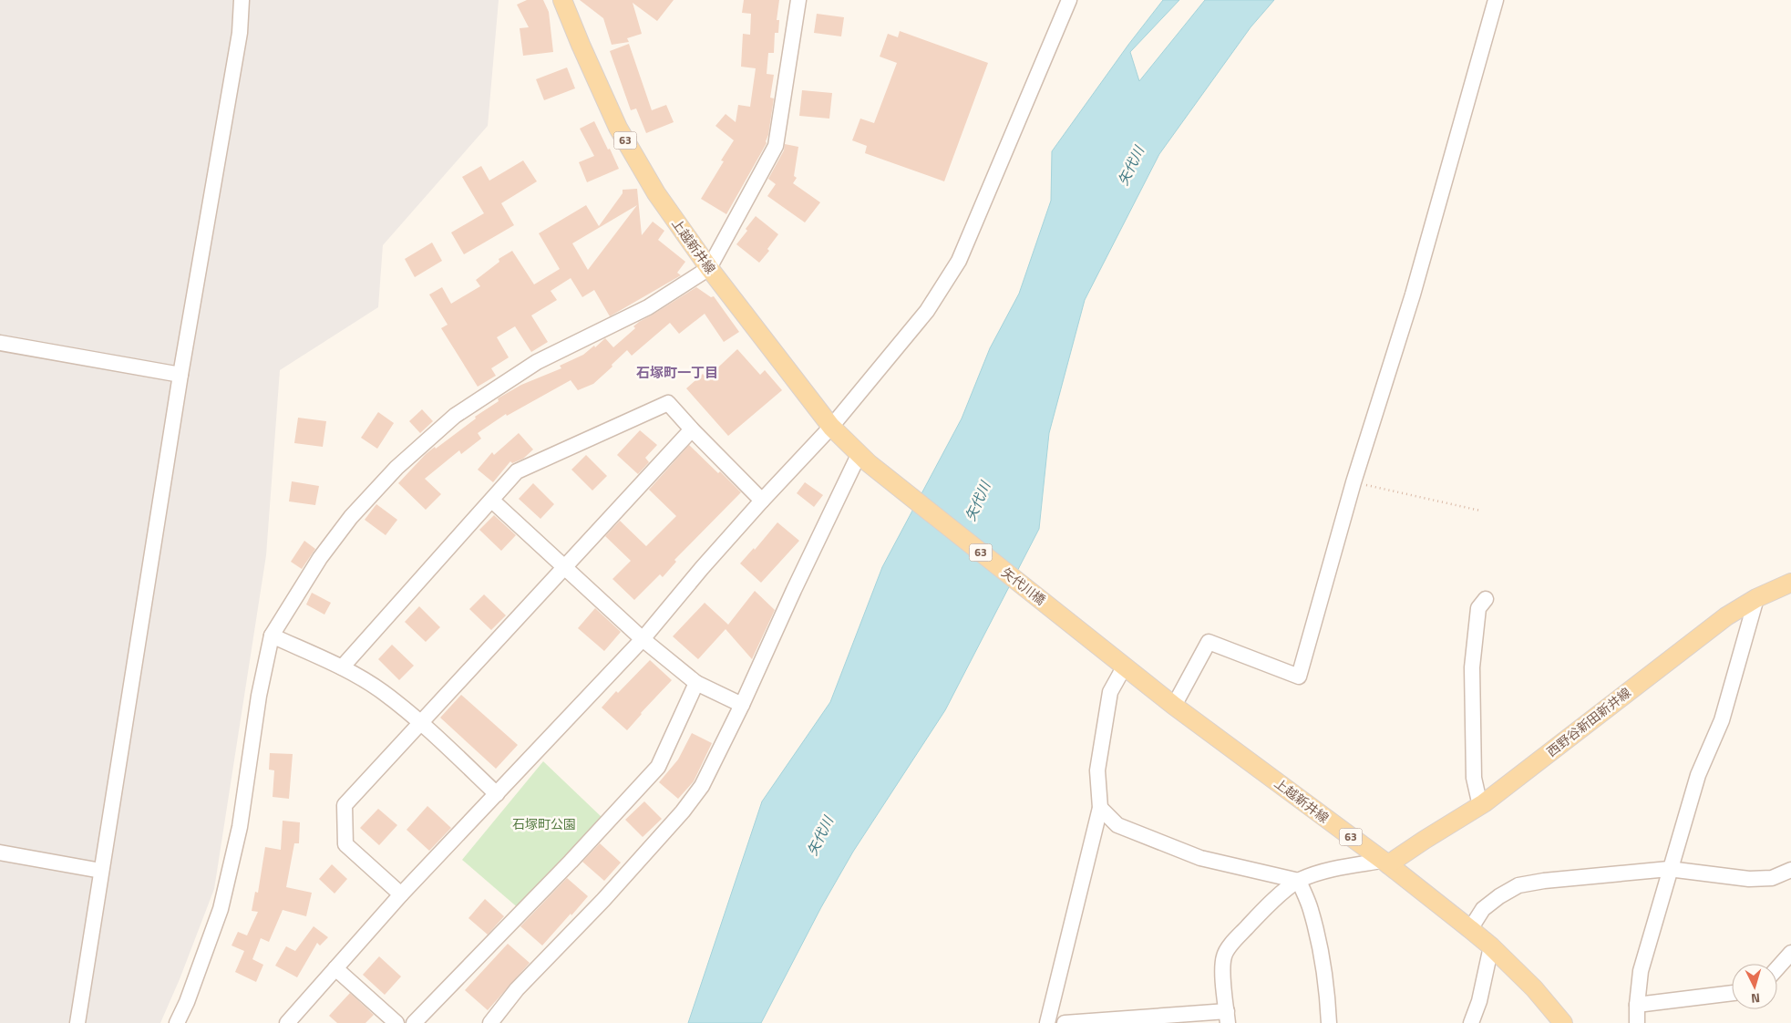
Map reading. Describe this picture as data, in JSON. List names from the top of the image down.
{
  "streets": {
    "main road": [
      "63",
      "上越新井線",
      "矢代川橋",
      "西野谷新田新井線"
    ]
  },
  "crossings": [
    ["上越新井線", "矢代川橋"],
    ["上越新井線", "西野谷新田新井線"]
  ],
  "districts": ["石塚町一丁目"],
  "water": ["矢代川"],
  "parks": ["石塚町公園"],
  "north": "bottom"
}
